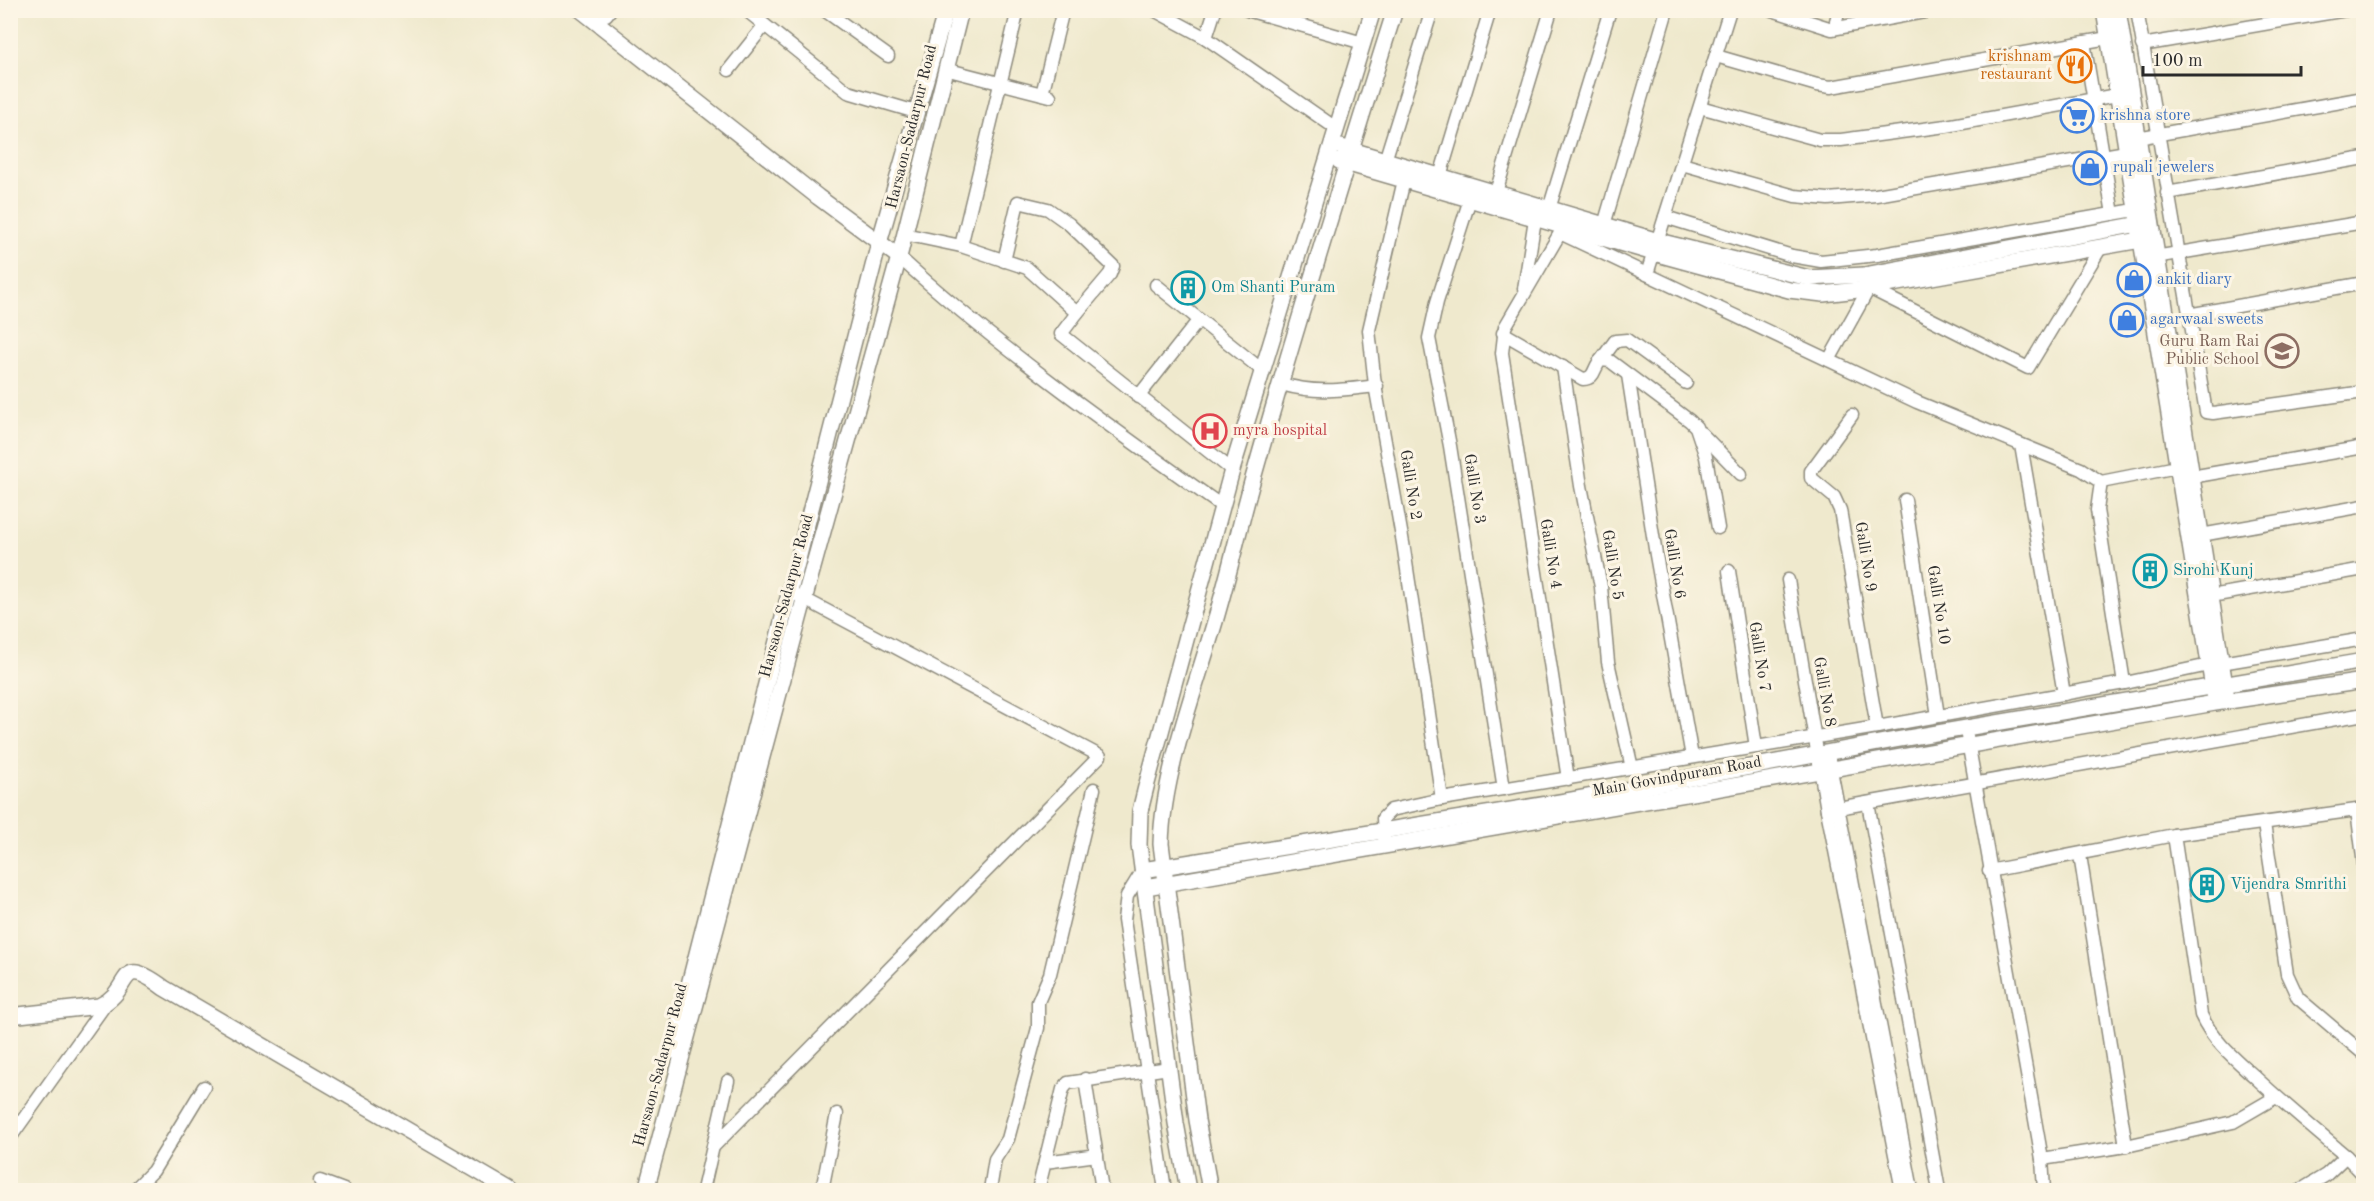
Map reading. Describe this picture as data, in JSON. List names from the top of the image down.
{
  "streets": {
    "street": [
      "Harsaon-Sadarpur Road",
      "Galli No 2",
      "Galli No 3",
      "Galli No 4",
      "Galli No 9",
      "Galli No 6",
      "Galli No 5",
      "Galli No 10",
      "Galli No 7",
      "Galli No 8",
      "Main Govindpuram Road"
    ]
  },
  "crossings": [
    ["Galli No 8", "Main Govindpuram Road"]
  ],
  "places": {
    "restaurant": ["krishnam restaurant"],
    "supermarket": ["krishna store"],
    "shop": ["rupali jewelers", "ankit diary", "agarwaal sweets"],
    "building": ["Om Shanti Puram", "Sirohi Kunj", "Vijendra Smrithi"],
    "school or university": ["Guru Ram Rai Public School"],
    "hospital": ["myra hospital"]
  },
  "scale_bar": "100 m"
}
